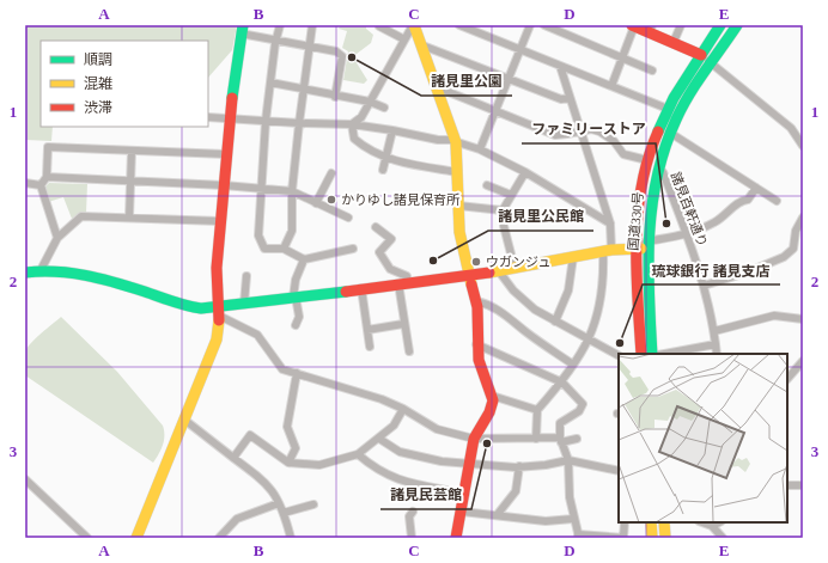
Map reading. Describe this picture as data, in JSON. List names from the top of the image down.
{
  "streets": {
    "main road": ["国道330号"],
    "street": ["諸見百軒通り"]
  },
  "crossings": [
    ["諸見百軒通り", "国道330号"]
  ],
  "places": [
    "諸見里公園",
    "かりゆし諸見保育所",
    "ファミリーストア",
    "諸見里公民館",
    "ウガンジュ",
    "琉球銀行 諸見支店",
    "諸見民芸館"
  ],
  "legend": ["順調", "混雑", "渋滞"],
  "grid": {
    "columns": [
      "A",
      "B",
      "C",
      "D",
      "E"
    ],
    "rows": ["1", "2", "3"]
  }
}
